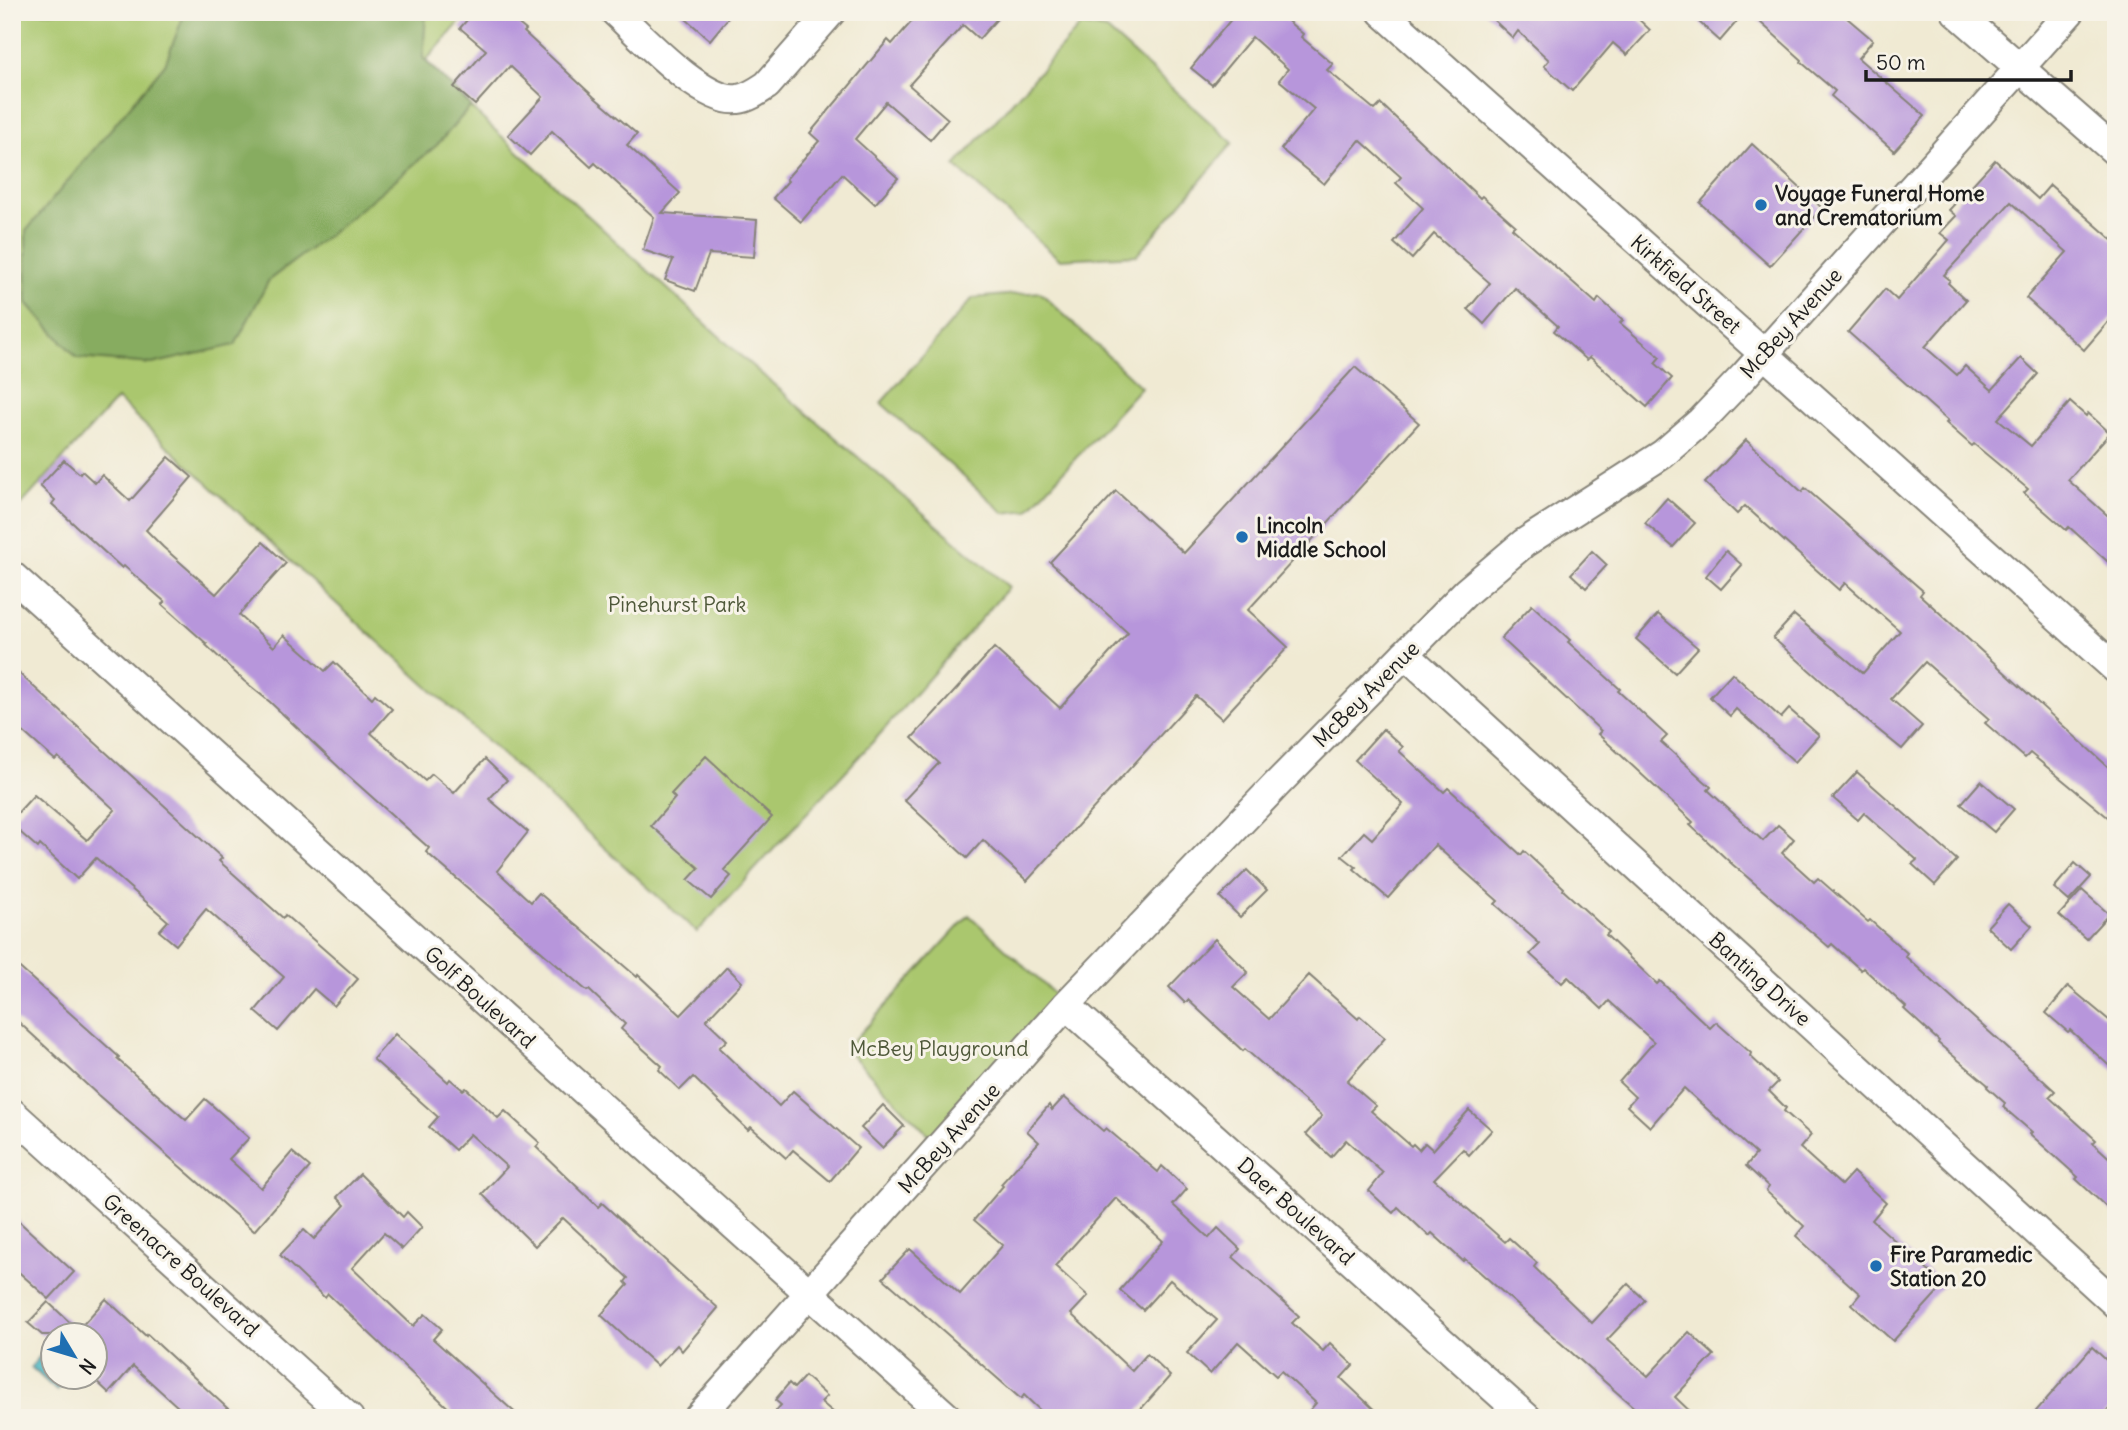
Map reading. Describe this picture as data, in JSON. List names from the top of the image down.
{
  "streets": {
    "street": [
      "Kirkfield Street",
      "McBey Avenue",
      "Banting Drive",
      "Golf Boulevard",
      "Daer Boulevard",
      "Greenacre Boulevard"
    ]
  },
  "crossings": [
    ["Kirkfield Street", "McBey Avenue"],
    ["McBey Avenue", "Banting Drive"],
    ["McBey Avenue", "Golf Boulevard"],
    ["McBey Avenue", "Daer Boulevard"]
  ],
  "parks": ["Pinehurst Park", "McBey Playground"],
  "places": ["Voyage Funeral Home and Crematorium", "Lincoln Middle School", "Fire Paramedic Station 20"],
  "scale_bar": "50 m",
  "north": "bottom right"
}
